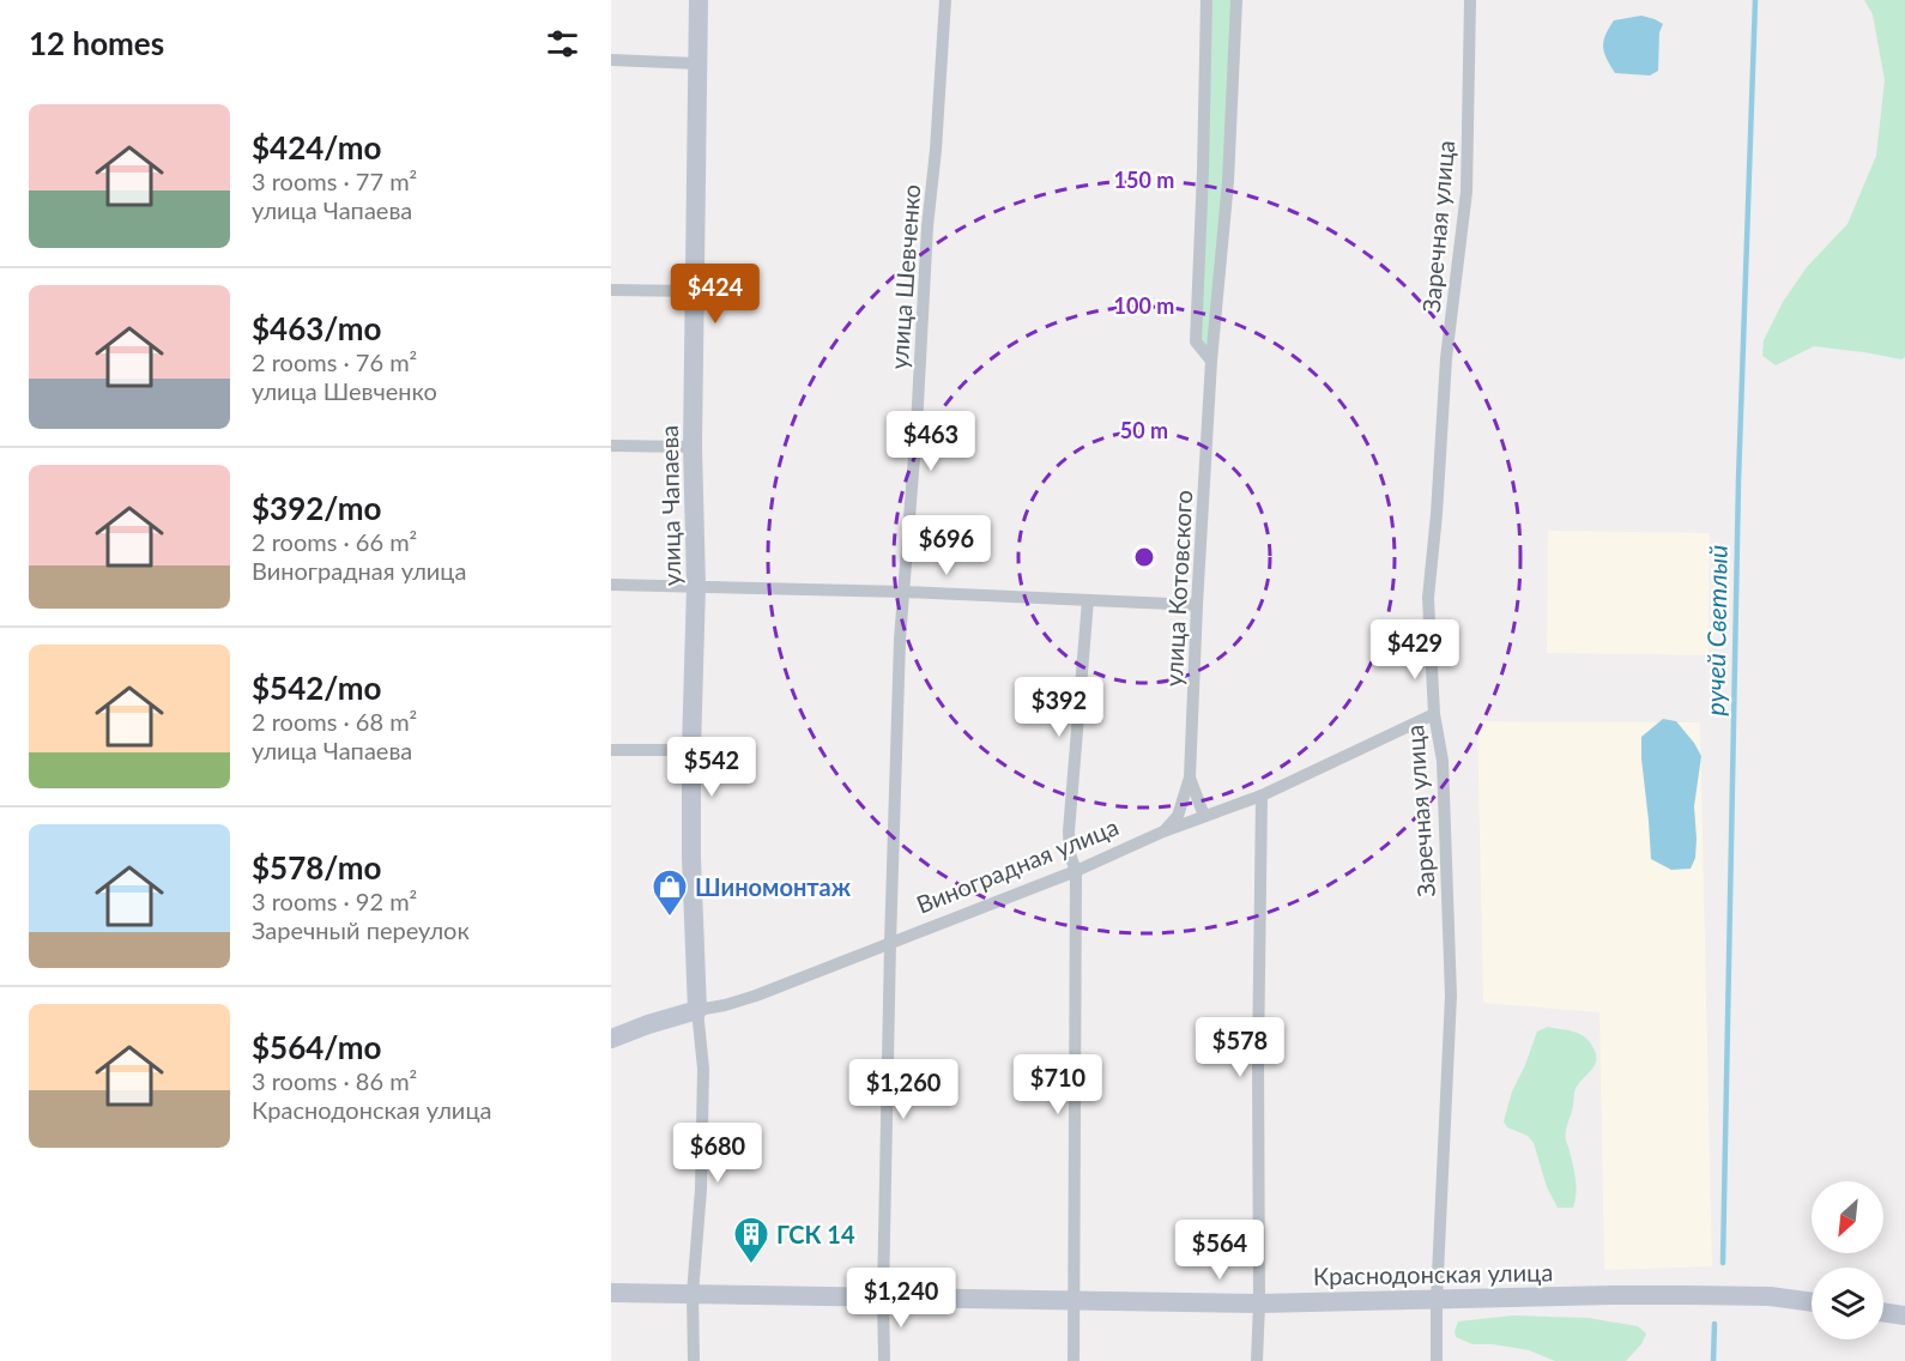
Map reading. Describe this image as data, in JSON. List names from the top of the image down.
{
  "streets": {
    "street": [
      "Заречная улица",
      "улица Шевченко",
      "улица Чапаева",
      "улица Котовского",
      "Виноградная улица",
      "Краснодонская улица"
    ]
  },
  "crossings": [
    ["Заречная улица", "Виноградная улица"],
    ["Заречная улица", "Краснодонская улица"],
    ["улица Шевченко", "Виноградная улица"],
    ["улица Шевченко", "Краснодонская улица"],
    ["улица Чапаева", "Виноградная улица"],
    ["улица Котовского", "Виноградная улица"]
  ],
  "water": ["ручей Светлый"],
  "places": {
    "shop": ["Шиномонтаж"],
    "building": ["ГСК 14"]
  },
  "north": "bottom left",
  "page": {
    "heading": "12 homes",
    "list": [
      {
        "name": "$424/mo",
        "note": "3 rooms · 77 m² · улица Чапаева"
      },
      {
        "name": "$463/mo",
        "note": "2 rooms · 76 m² · улица Шевченко"
      },
      {
        "name": "$392/mo",
        "note": "2 rooms · 66 m² · Виноградная улица"
      },
      {
        "name": "$542/mo",
        "note": "2 rooms · 68 m² · улица Чапаева"
      },
      {
        "name": "$578/mo",
        "note": "3 rooms · 92 m² · Заречный переулок"
      },
      {
        "name": "$564/mo",
        "note": "3 rooms · 86 m² · Краснодонская улица"
      }
    ],
    "price": [
      "$424",
      "$463",
      "$696",
      "$429",
      "$392",
      "$542",
      "$578",
      "$710",
      "$1,260",
      "$680",
      "$564",
      "$1,240"
    ]
  },
  "rings": ["150 m", "100 m", "50 m"]
}
